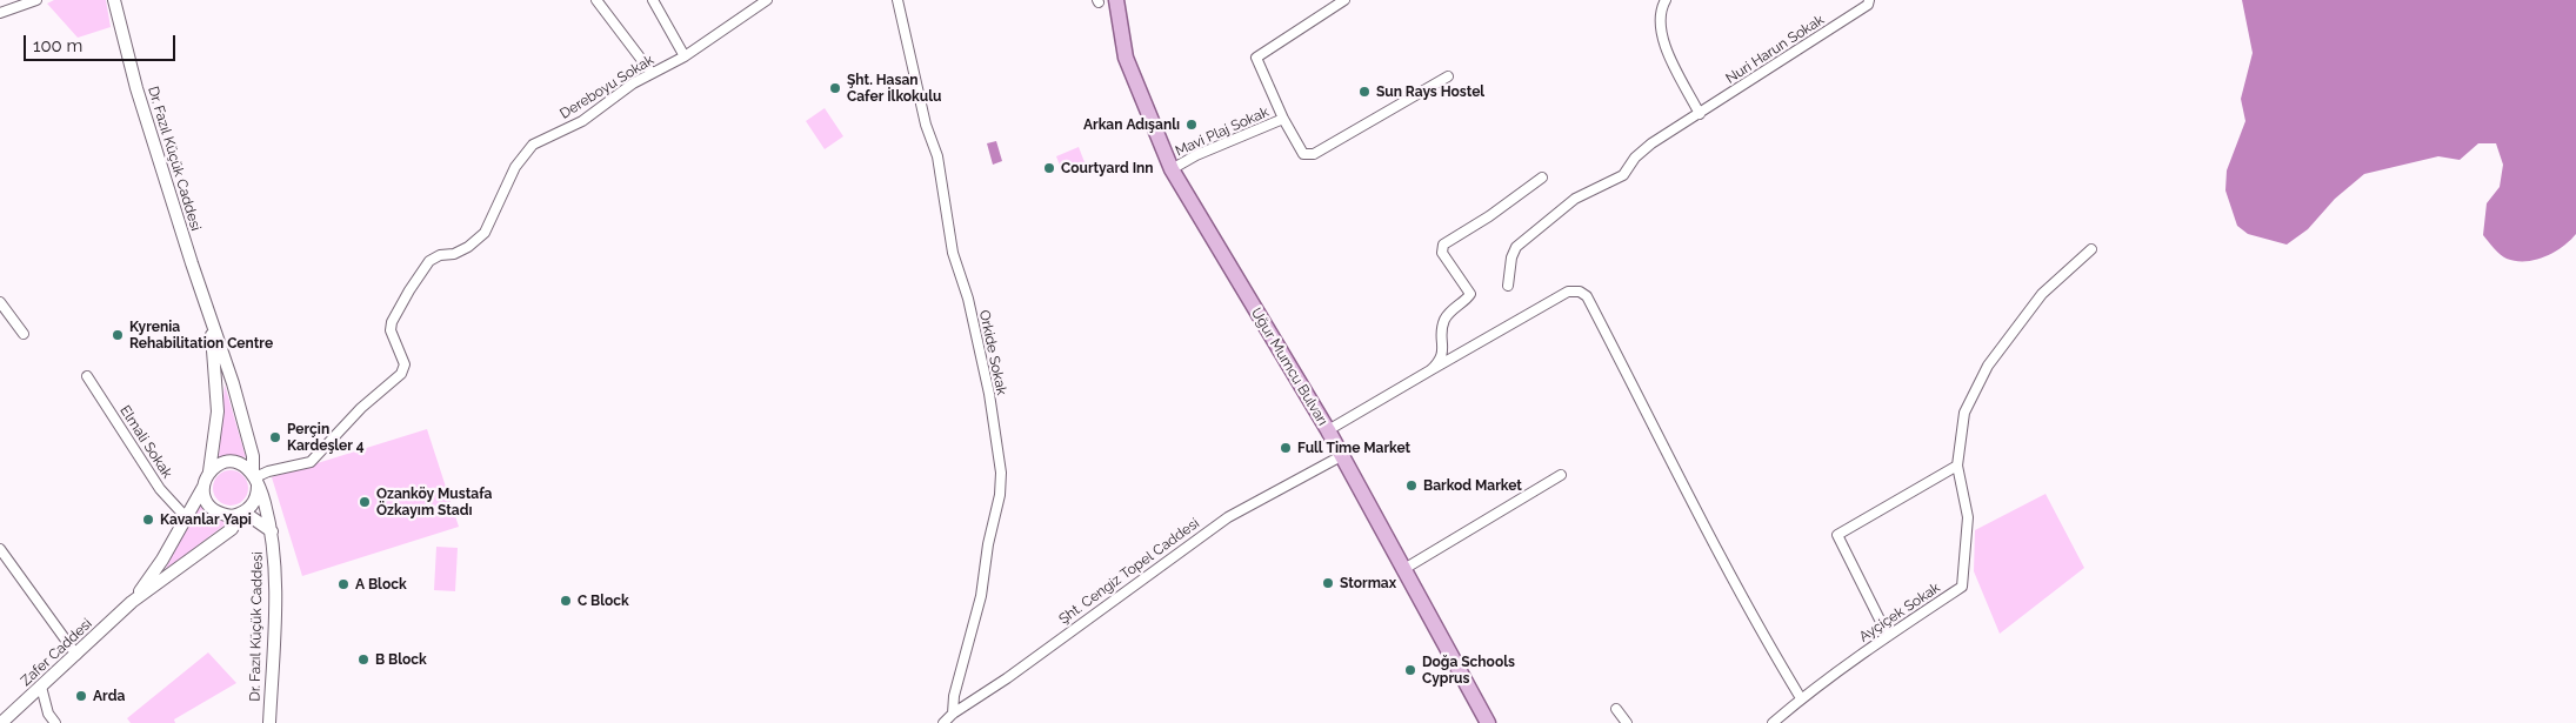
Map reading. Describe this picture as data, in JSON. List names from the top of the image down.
{
  "streets": {
    "main road": ["Uğur Mumcu Bulvarı"],
    "street": [
      "Nuri Harun Sokak",
      "Dereboyu Sokak",
      "Mavi Plaj Sokak",
      "Dr. Fazıl Küçük Caddesi",
      "Orkide Sokak",
      "Elmali Sokak",
      "Şht. Cengiz Topel Caddesi",
      "Ayçiçek Sokak",
      "Zafer Caddesi"
    ]
  },
  "crossings": [
    ["Dereboyu Sokak", "Dr. Fazıl Küçük Caddesi"],
    ["Dereboyu Sokak", "Zafer Caddesi"],
    ["Mavi Plaj Sokak", "Uğur Mumcu Bulvarı"],
    ["Dr. Fazıl Küçük Caddesi", "Zafer Caddesi"],
    ["Orkide Sokak", "Şht. Cengiz Topel Caddesi"],
    ["Uğur Mumcu Bulvarı", "Şht. Cengiz Topel Caddesi"],
    ["Elmali Sokak", "Zafer Caddesi"]
  ],
  "places": [
    "Şht. Hasan Cafer İlkokulu",
    "Sun Rays Hostel",
    "Arkan Adışanlı",
    "Courtyard Inn",
    "Kyrenia Rehabilitation Centre",
    "Perçin Kardeşler 4",
    "Full Time Market",
    "Barkod Market",
    "Ozanköy Mustafa Özkayım Stadı",
    "Kavanlar Yapi",
    "Stormax",
    "A Block",
    "C Block",
    "B Block",
    "Doğa Schools Cyprus",
    "Arda"
  ],
  "scale_bar": "100 m"
}
